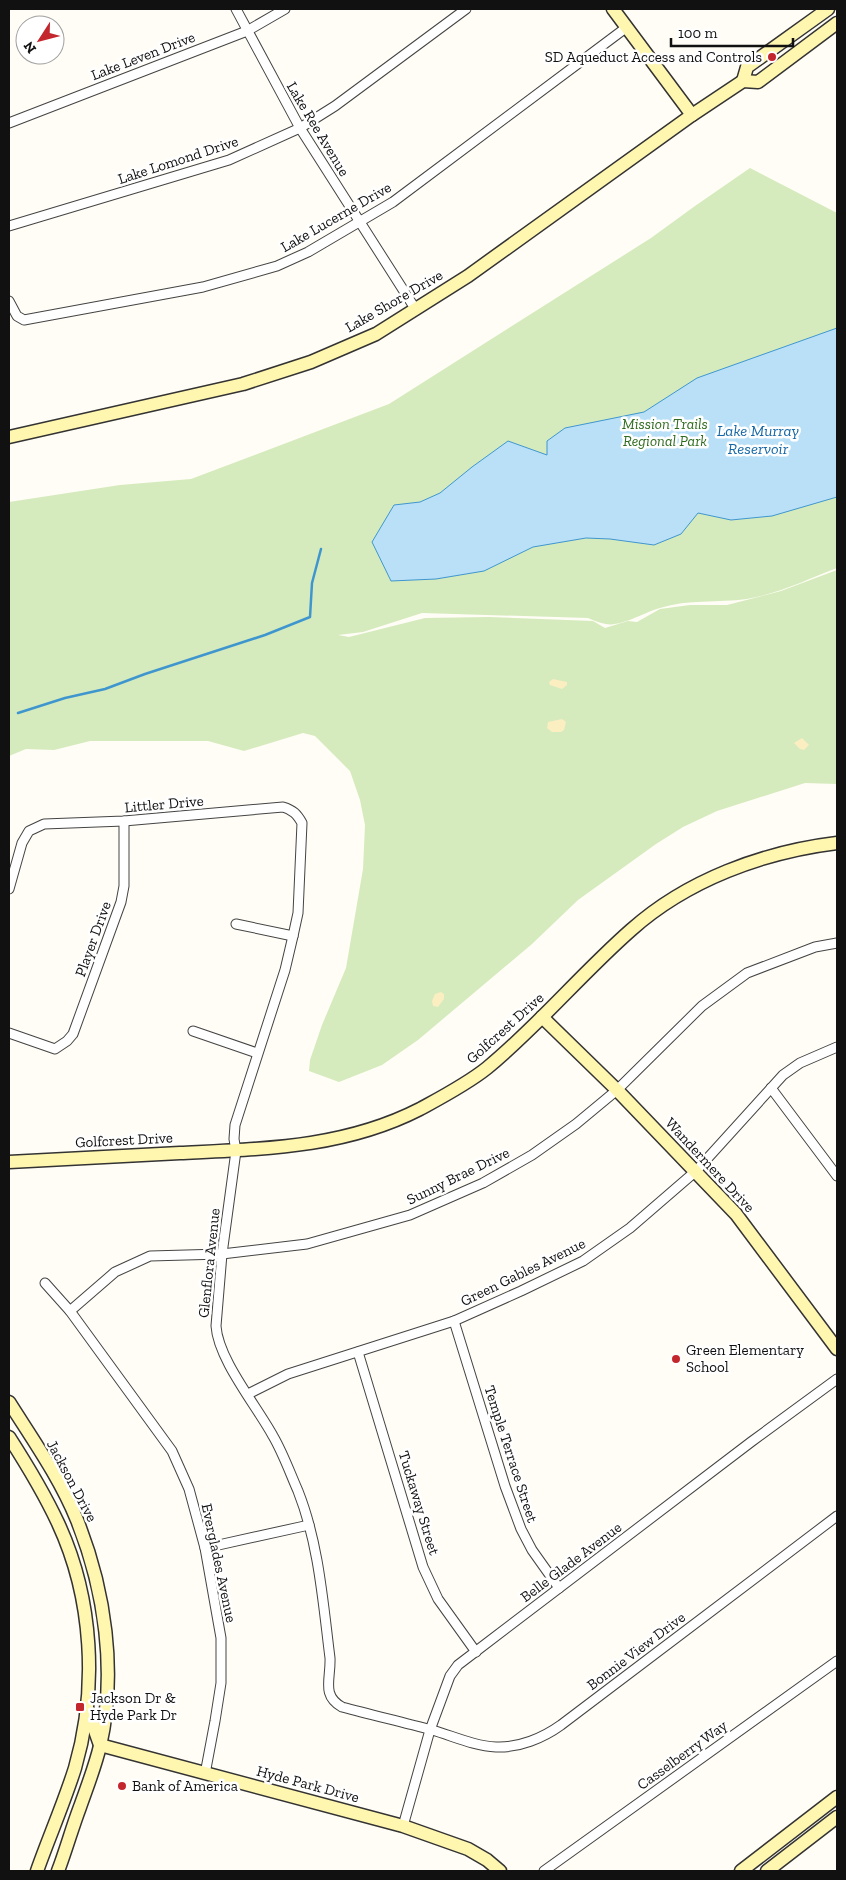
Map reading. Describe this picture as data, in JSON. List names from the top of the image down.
{
  "streets": {
    "main road": [
      "Lake Shore Drive",
      "Golfcrest Drive",
      "Wandermere Drive",
      "Jackson Drive",
      "Hyde Park Drive"
    ],
    "street": [
      "Lake Leven Drive",
      "Lake Ree Avenue",
      "Lake Lomond Drive",
      "Lake Lucerne Drive",
      "Littler Drive",
      "Player Drive",
      "Sunny Brae Drive",
      "Glenflora Avenue",
      "Green Gables Avenue",
      "Temple Terrace Street",
      "Tuckaway Street",
      "Belle Glade Avenue",
      "Everglades Avenue",
      "Bonnie View Drive",
      "Casselberry Way"
    ]
  },
  "crossings": [
    ["Lake Leven Drive", "Lake Ree Avenue"],
    ["Lake Ree Avenue", "Lake Lomond Drive"],
    ["Lake Ree Avenue", "Lake Lucerne Drive"],
    ["Lake Ree Avenue", "Lake Shore Drive"],
    ["Littler Drive", "Player Drive"],
    ["Littler Drive", "Glenflora Avenue"],
    ["Golfcrest Drive", "Wandermere Drive"],
    ["Golfcrest Drive", "Glenflora Avenue"],
    ["Wandermere Drive", "Sunny Brae Drive"],
    ["Wandermere Drive", "Green Gables Avenue"],
    ["Sunny Brae Drive", "Glenflora Avenue"],
    ["Sunny Brae Drive", "Everglades Avenue"],
    ["Glenflora Avenue", "Green Gables Avenue"],
    ["Glenflora Avenue", "Belle Glade Avenue"],
    ["Glenflora Avenue", "Bonnie View Drive"],
    ["Green Gables Avenue", "Temple Terrace Street"],
    ["Green Gables Avenue", "Tuckaway Street"],
    ["Temple Terrace Street", "Belle Glade Avenue"],
    ["Jackson Drive", "Hyde Park Drive"],
    ["Tuckaway Street", "Belle Glade Avenue"],
    ["Belle Glade Avenue", "Bonnie View Drive"],
    ["Belle Glade Avenue", "Hyde Park Drive"],
    ["Everglades Avenue", "Hyde Park Drive"]
  ],
  "water": ["Lake Murray Reservoir"],
  "parks": ["Mission Trails Regional Park"],
  "places": {
    "other": ["SD Aqueduct Access and Controls", "Green Elementary School", "Bank of America"],
    "transit": ["Jackson Dr & Hyde Park Dr"]
  },
  "scale_bar": "100 m",
  "north": "bottom left"
}
